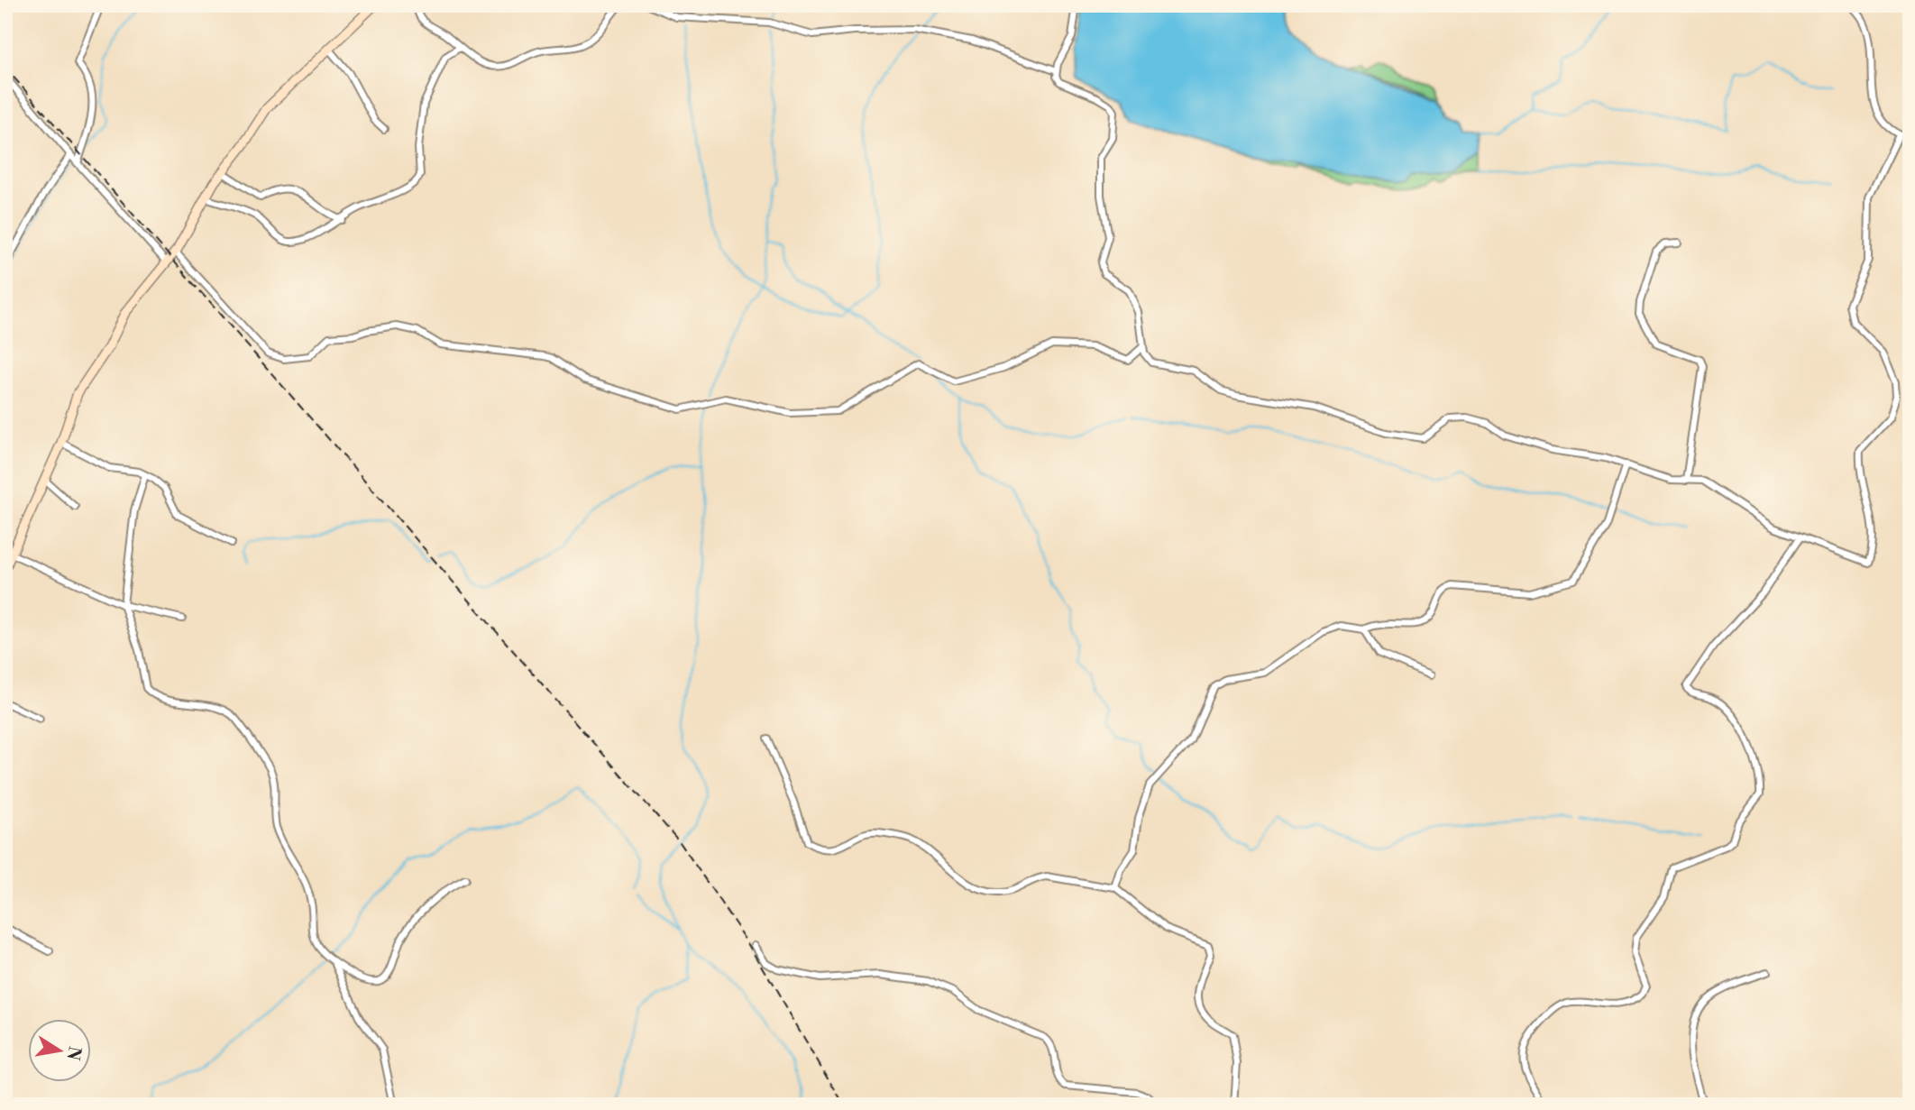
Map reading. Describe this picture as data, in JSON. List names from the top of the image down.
{
  "north": "right"
}
